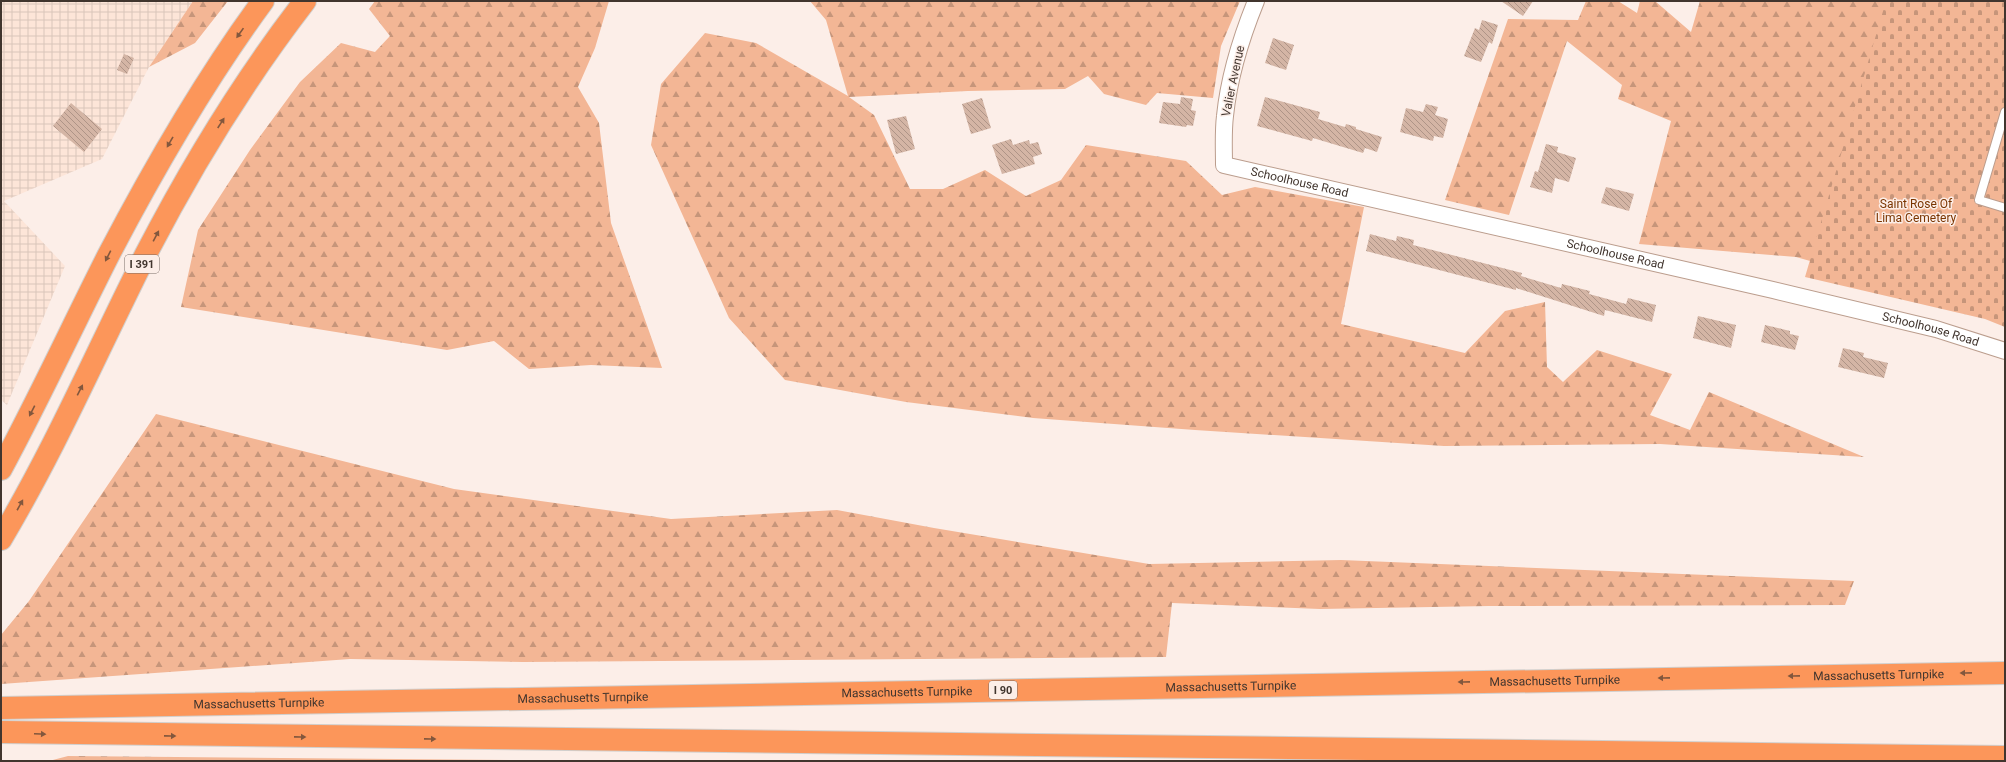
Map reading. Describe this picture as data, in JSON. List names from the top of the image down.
{
  "streets": {
    "highway": ["I 391", "Massachusetts Turnpike", "I 90"],
    "street": ["Valier Avenue", "Schoolhouse Road"]
  },
  "crossings": [
    ["Valier Avenue", "Schoolhouse Road"]
  ],
  "parks": ["Saint Rose Of Lima Cemetery"]
}
